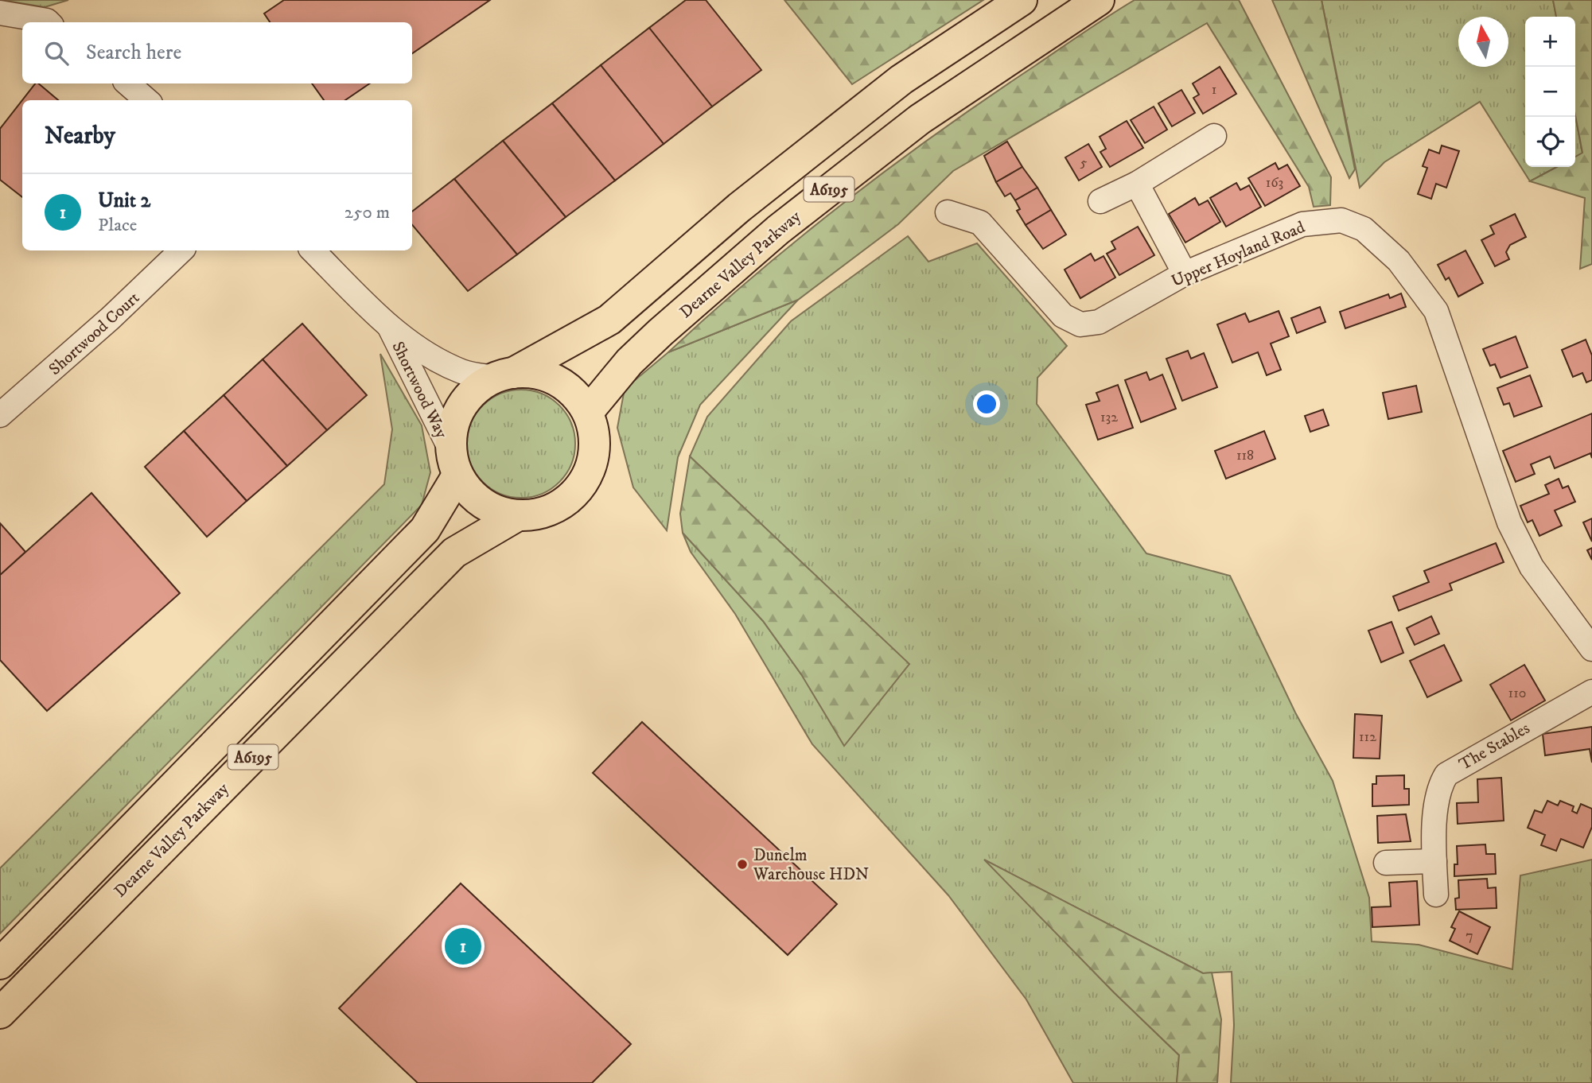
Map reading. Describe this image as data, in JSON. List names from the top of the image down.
{
  "streets": {
    "highway": ["A6195", "Dearne Valley Parkway"],
    "street": [
      "Upper Hoyland Road",
      "Shortwood Court",
      "Shortwood Way",
      "The Stables"
    ]
  },
  "crossings": [
    ["A6195", "Dearne Valley Parkway"],
    ["A6195", "Shortwood Way"],
    ["Dearne Valley Parkway", "Shortwood Way"]
  ],
  "places": ["Dunelm Warehouse HDN"],
  "house_numbers": [
    "1",
    "5",
    "163",
    "132",
    "118",
    "110",
    "112",
    "7"
  ],
  "north": "top",
  "page": {
    "map_buttons": ["+", "−"],
    "search": "Search here",
    "heading": "Nearby",
    "list": [
      {
        "mark": "1",
        "name": "Unit 2",
        "note": "Place",
        "value": "250 m"
      }
    ],
    "pins": "1"
  }
}
